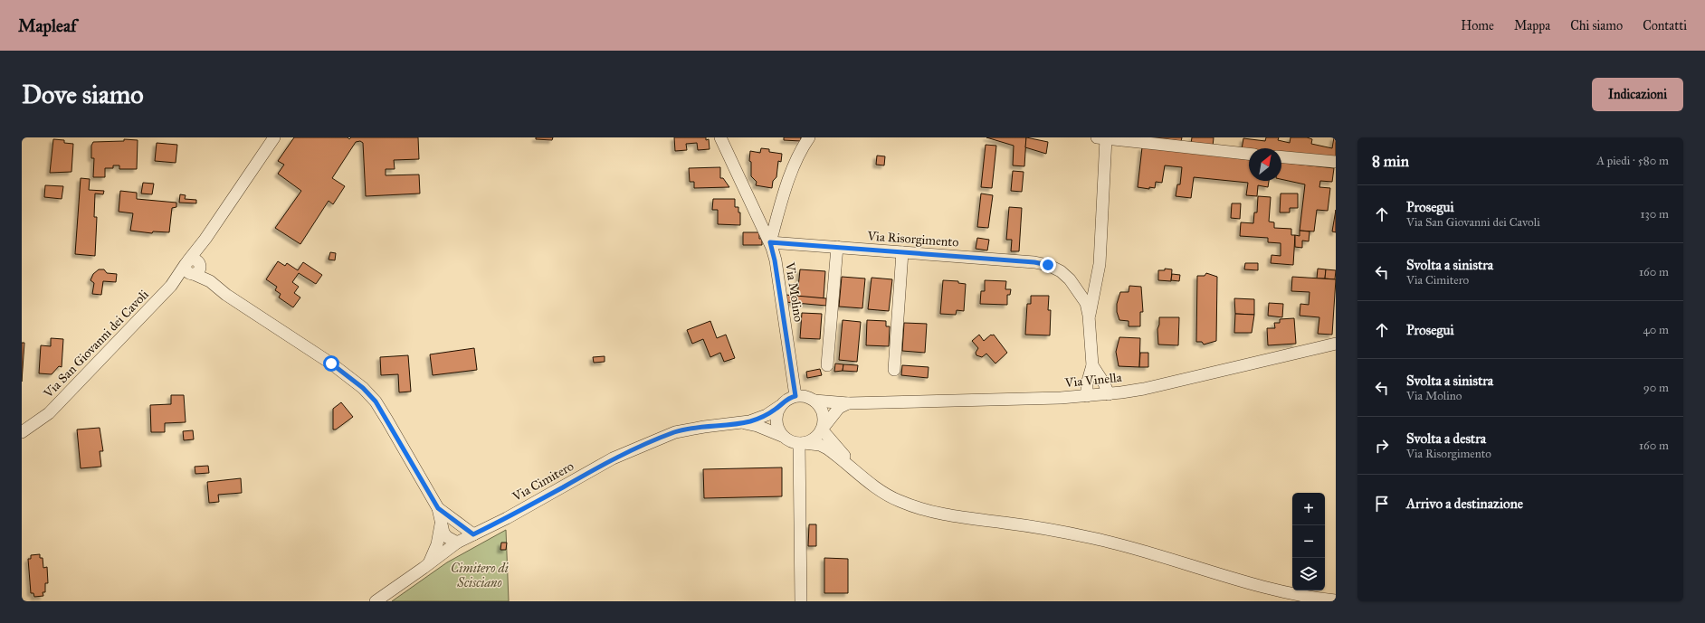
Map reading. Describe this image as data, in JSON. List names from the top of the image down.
{
  "streets": {
    "street": [
      "Via Risorgimento",
      "Via Molino",
      "Via San Giovanni dei Cavoli",
      "Via Vinella",
      "Via Cimitero"
    ]
  },
  "crossings": [
    ["Via Risorgimento", "Via Molino"],
    ["Via Molino", "Via Vinella"]
  ],
  "parks": ["Cimitero di Scisciano"],
  "north": "top right",
  "page": {
    "header": "Mapleaf",
    "nav": [
      "Home",
      "Mappa",
      "Chi siamo",
      "Contatti"
    ],
    "buttons": "Indicazioni",
    "title": "Dove siamo",
    "heading": ["8 min", "A piedi · 580 m"],
    "list": [
      ["Prosegui", "Via San Giovanni dei Cavoli", "130 m"],
      ["Svolta a sinistra", "Via Cimitero", "160 m"],
      ["Prosegui", "40 m"],
      ["Svolta a sinistra", "Via Molino", "90 m"],
      ["Svolta a destra", "Via Risorgimento", "160 m"],
      "Arrivo a destinazione"
    ],
    "map_buttons": ["+", "−"]
  }
}
